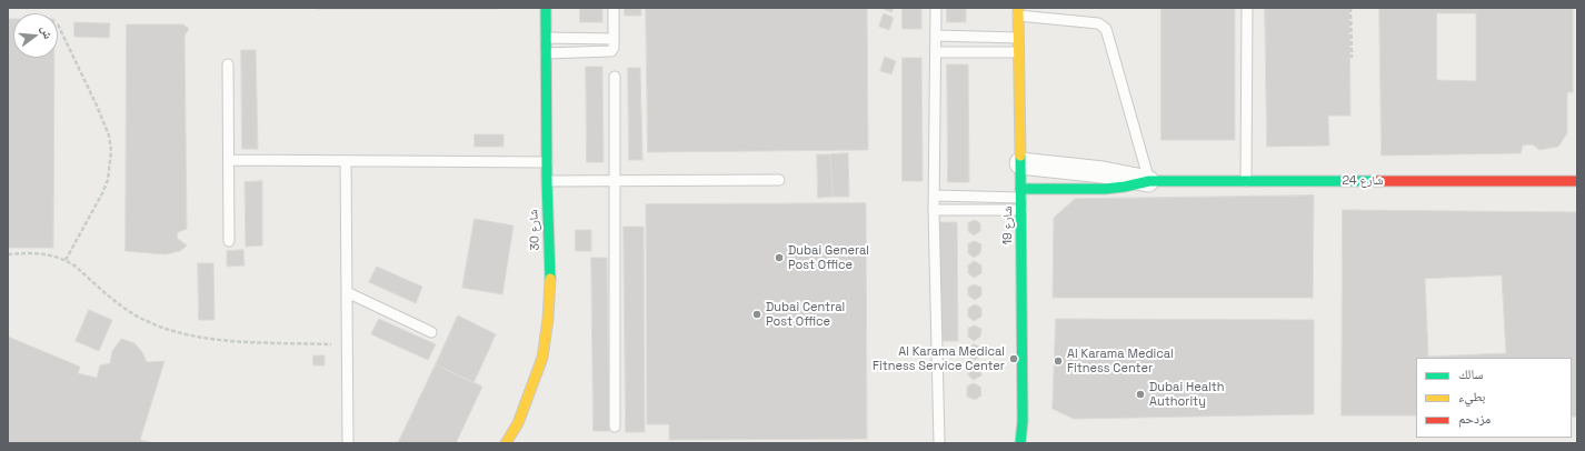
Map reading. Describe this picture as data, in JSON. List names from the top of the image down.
{
  "streets": {
    "street": ["شارع 24", "شارع 19", "شارع 30"]
  },
  "crossings": [
    ["شارع 24", "شارع 19"]
  ],
  "places": [
    "Dubai General Post Office",
    "Dubai Central Post Office",
    "Al Karama Medical Fitness Service Center",
    "Al Karama Medical Fitness Center",
    "Dubai Health Authority"
  ],
  "legend": ["سالك", "بطيء", "مزدحم"],
  "north": "right"
}
